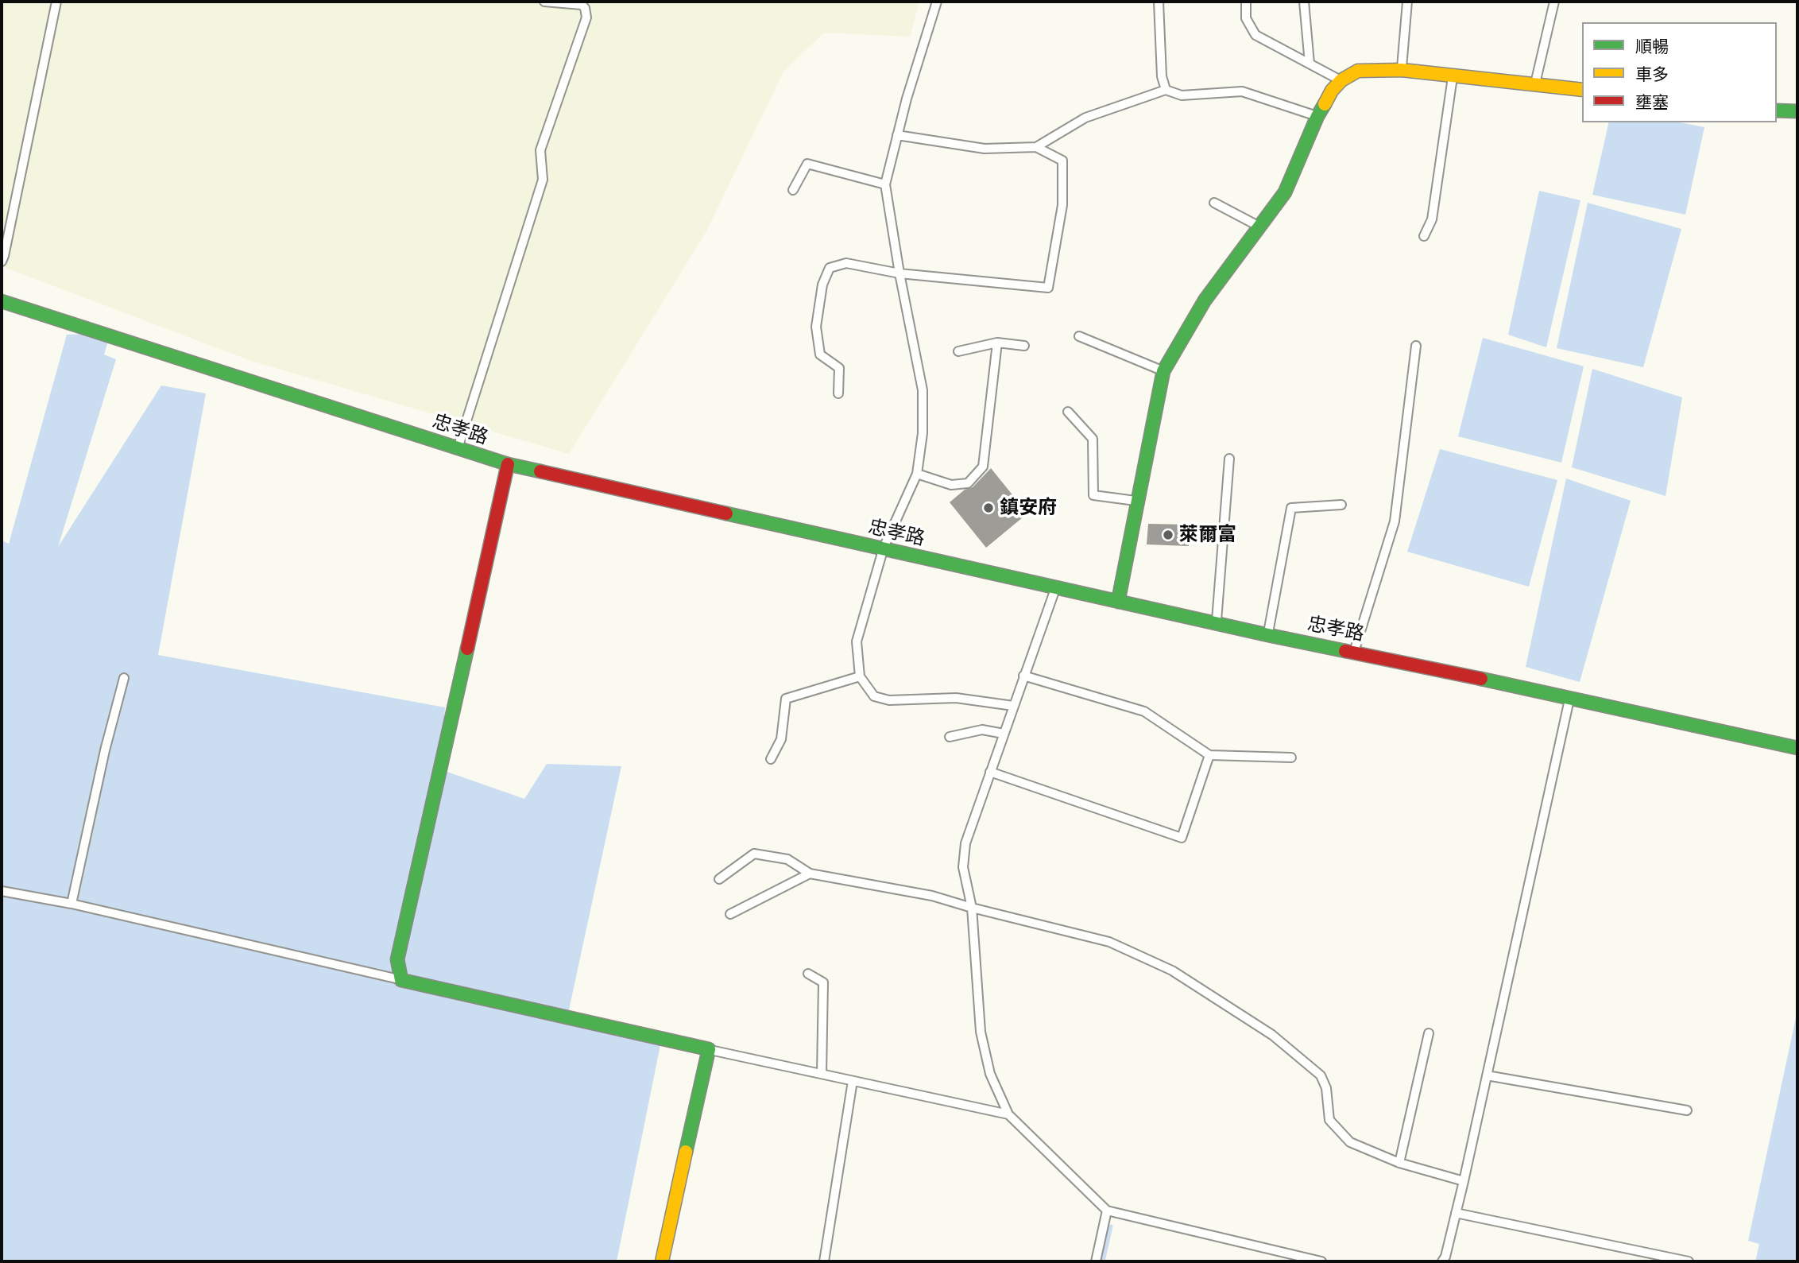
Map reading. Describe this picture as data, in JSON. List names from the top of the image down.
{
  "streets": {
    "street": ["忠孝路"]
  },
  "places": ["鎮安府", "萊爾富"],
  "legend": ["順暢", "車多", "壅塞"]
}
